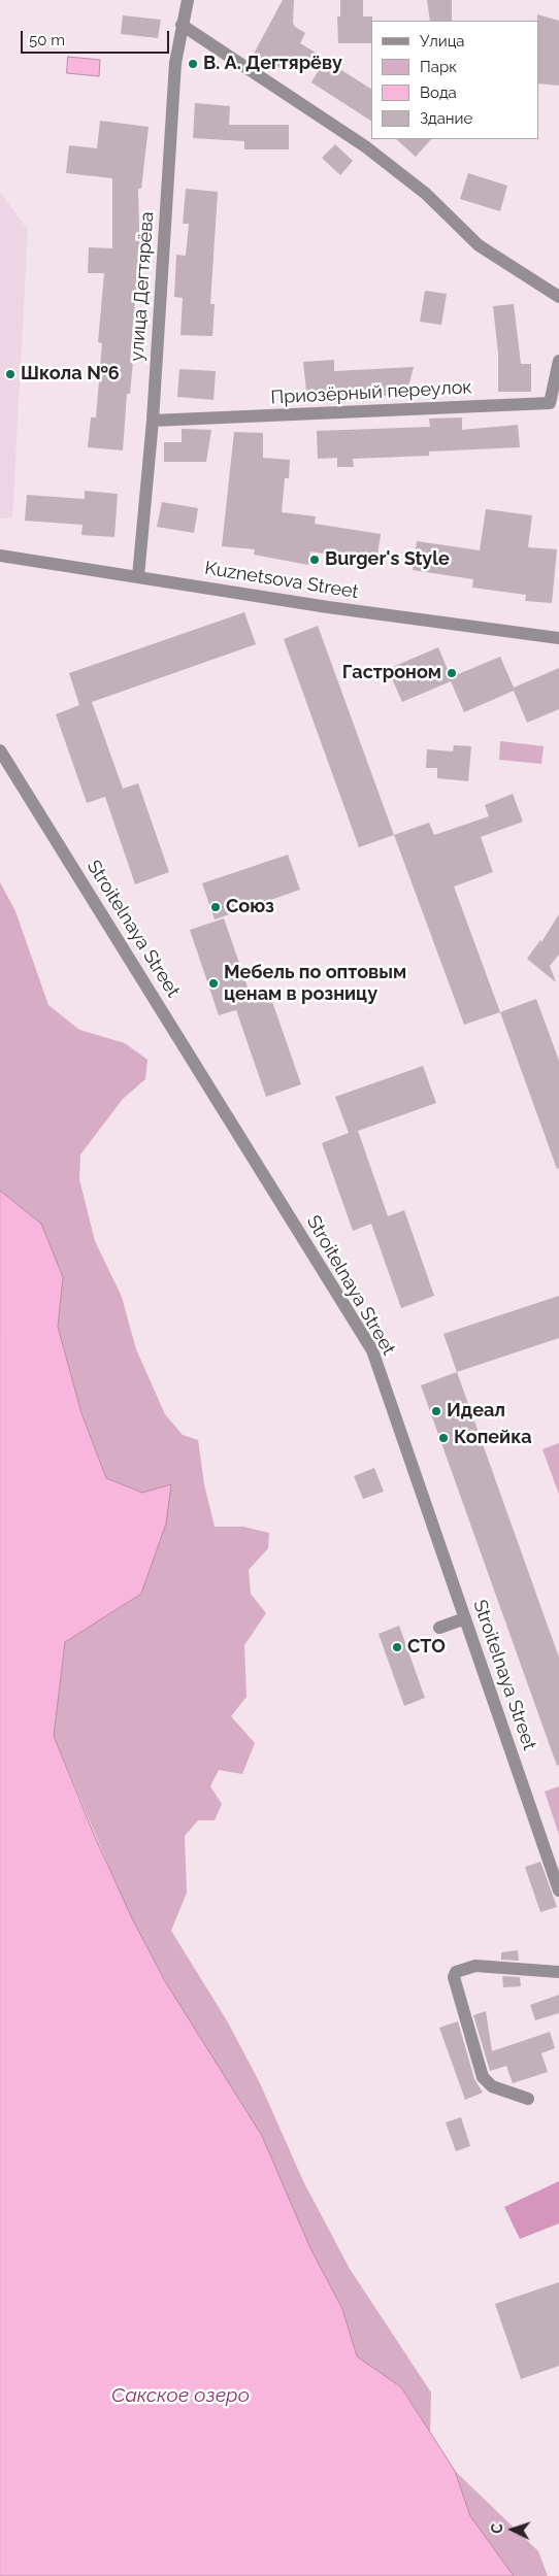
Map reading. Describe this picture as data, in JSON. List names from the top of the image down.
{
  "streets": {
    "street": [
      "улица Дегтярёва",
      "Приозёрный переулок",
      "Kuznetsova Street",
      "Stroitelnaya Street"
    ]
  },
  "crossings": [
    ["улица Дегтярёва", "Приозёрный переулок"],
    ["улица Дегтярёва", "Kuznetsova Street"]
  ],
  "water": ["Сакское озеро"],
  "places": [
    "В. А. Дегтярёву",
    "Школа №6",
    "Burger's Style",
    "Гастроном",
    "Союз",
    "Мебель по оптовым ценам в розницу",
    "Идеал",
    "Копейка",
    "СТО"
  ],
  "legend": [
    "Улица",
    "Парк",
    "Вода",
    "Здание"
  ],
  "scale_bar": "50 m",
  "north": "left"
}
